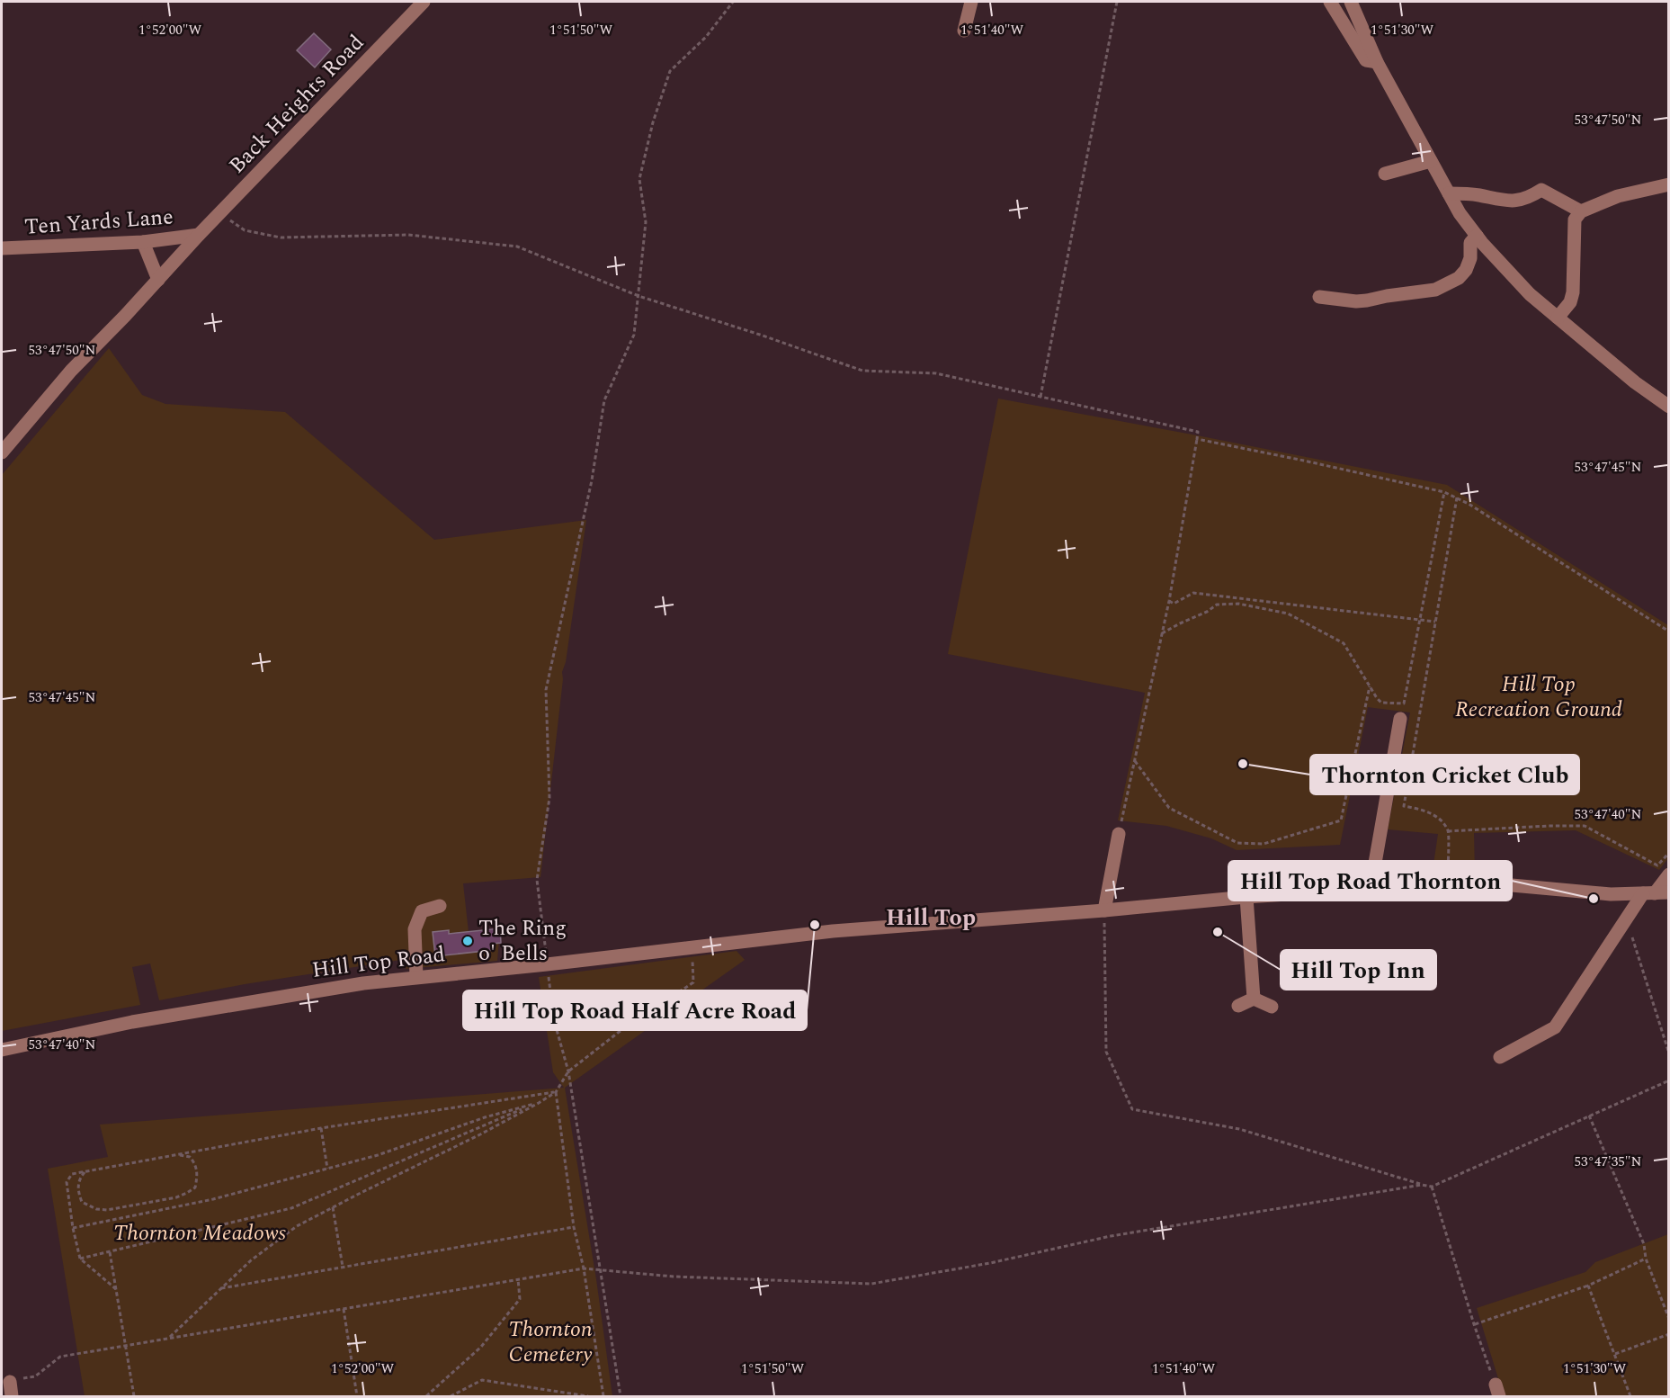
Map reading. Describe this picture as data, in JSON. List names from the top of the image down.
{
  "streets": {
    "street": ["Back Heights Road", "Ten Yards Lane", "Hill Top Road"]
  },
  "crossings": [
    ["Back Heights Road", "Ten Yards Lane"]
  ],
  "districts": ["Hill Top"],
  "parks": ["Hill Top Recreation Ground", "Thornton Meadows", "Thornton Cemetery"],
  "places": [
    "Thornton Cricket Club",
    "Hill Top Road Thornton",
    "Hill Top Road Half Acre Road",
    "Hill Top Inn",
    "The Ring o' Bells"
  ],
  "coordinates": [
    "1°52'00\"W",
    "1°51'50\"W",
    "1°51'40\"W",
    "1°51'30\"W",
    "53°47'50\"N",
    "53°47'45\"N",
    "53°47'40\"N",
    "53°47'35\"N"
  ]
}
